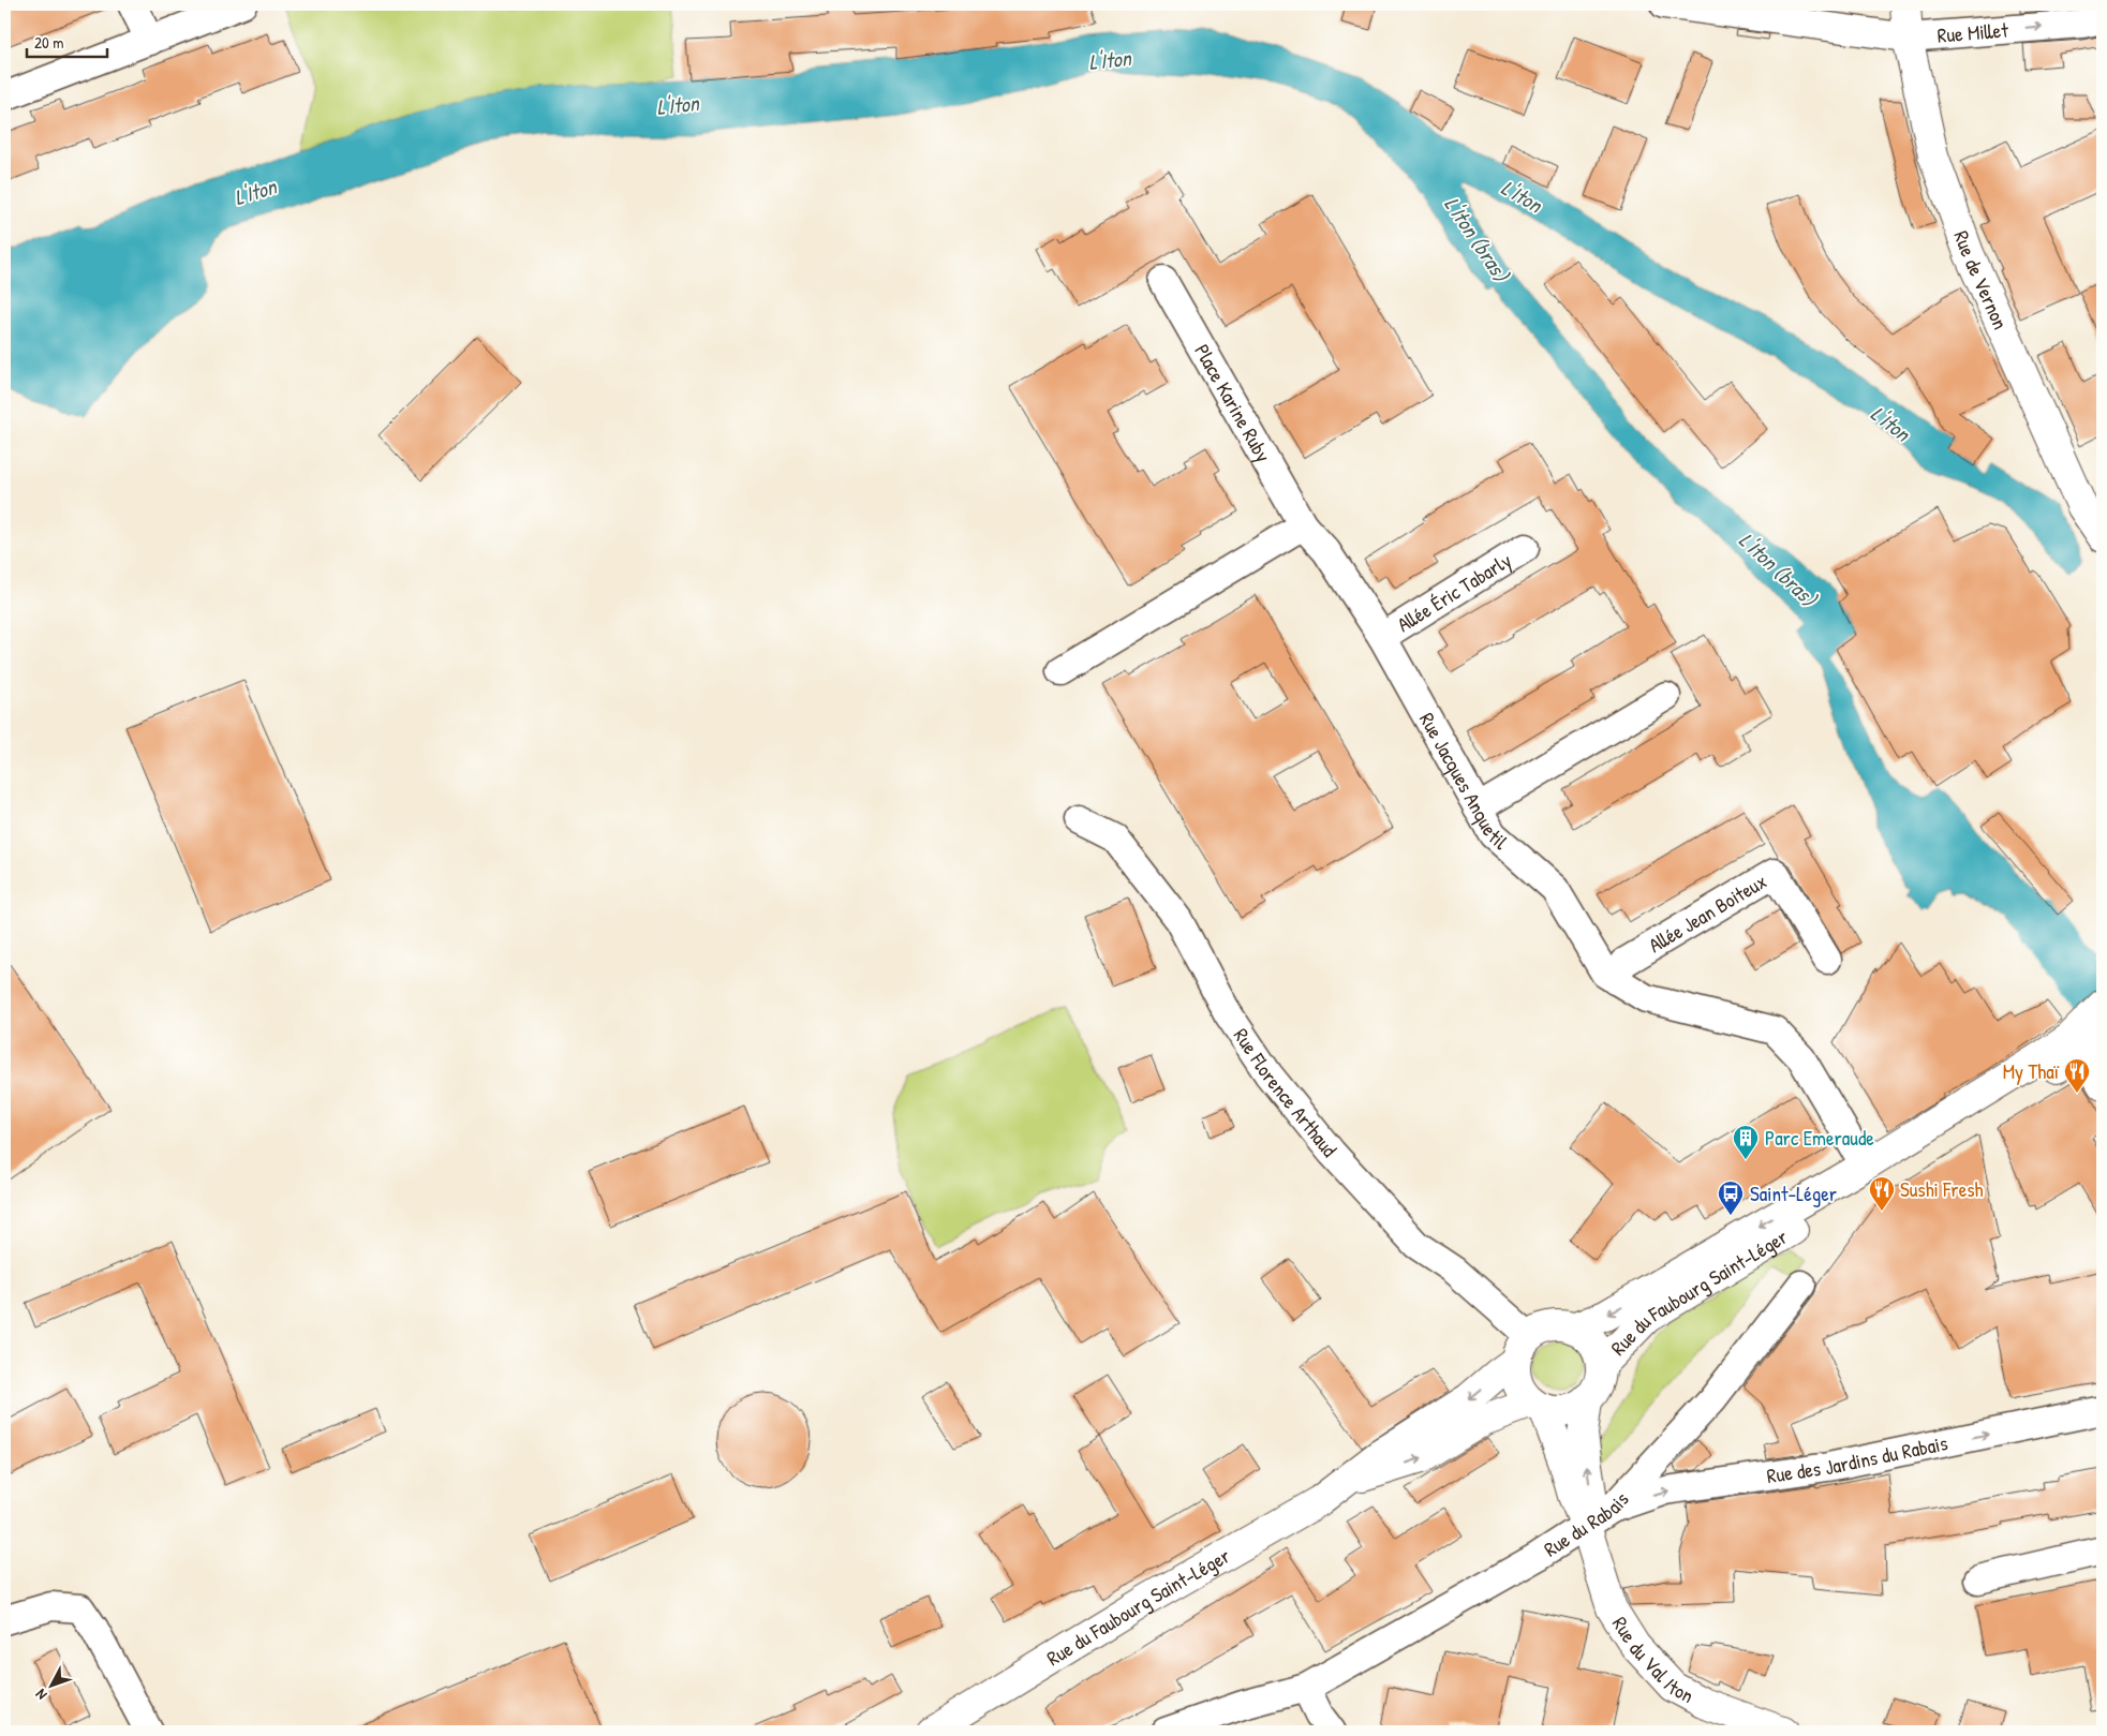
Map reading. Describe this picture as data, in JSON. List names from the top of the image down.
{
  "streets": {
    "main road": ["Rue de Vernon", "Rue du Faubourg Saint-Léger", "Rue du Val Iton"],
    "street": [
      "Rue Millet",
      "Place Karine Ruby",
      "Allée Éric Tabarly",
      "Rue Jacques Anquetil",
      "Allée Jean Boiteux",
      "Rue Florence Arthaud",
      "Rue des Jardins du Rabais",
      "Rue du Rabais"
    ]
  },
  "crossings": [
    ["Rue Millet", "Rue de Vernon"],
    ["Place Karine Ruby", "Rue Jacques Anquetil"],
    ["Allée Éric Tabarly", "Rue Jacques Anquetil"],
    ["Rue Jacques Anquetil", "Allée Jean Boiteux"],
    ["Rue Jacques Anquetil", "Rue du Faubourg Saint-Léger"],
    ["Rue Florence Arthaud", "Rue du Faubourg Saint-Léger"],
    ["Rue Florence Arthaud", "Rue du Val Iton"],
    ["Rue du Faubourg Saint-Léger", "Rue du Val Iton"],
    ["Rue des Jardins du Rabais", "Rue du Rabais"],
    ["Rue du Rabais", "Rue du Val Iton"]
  ],
  "one_way": ["Rue Millet", "Rue des Jardins du Rabais"],
  "water": ["L'Iton", "L'Iton (bras)"],
  "places": {
    "restaurant": ["My Thaï", "Sushi Fresh"],
    "building": ["Parc Emeraude"],
    "bus stop": ["Saint-Léger"]
  },
  "scale_bar": "20 m",
  "north": "bottom left"
}
